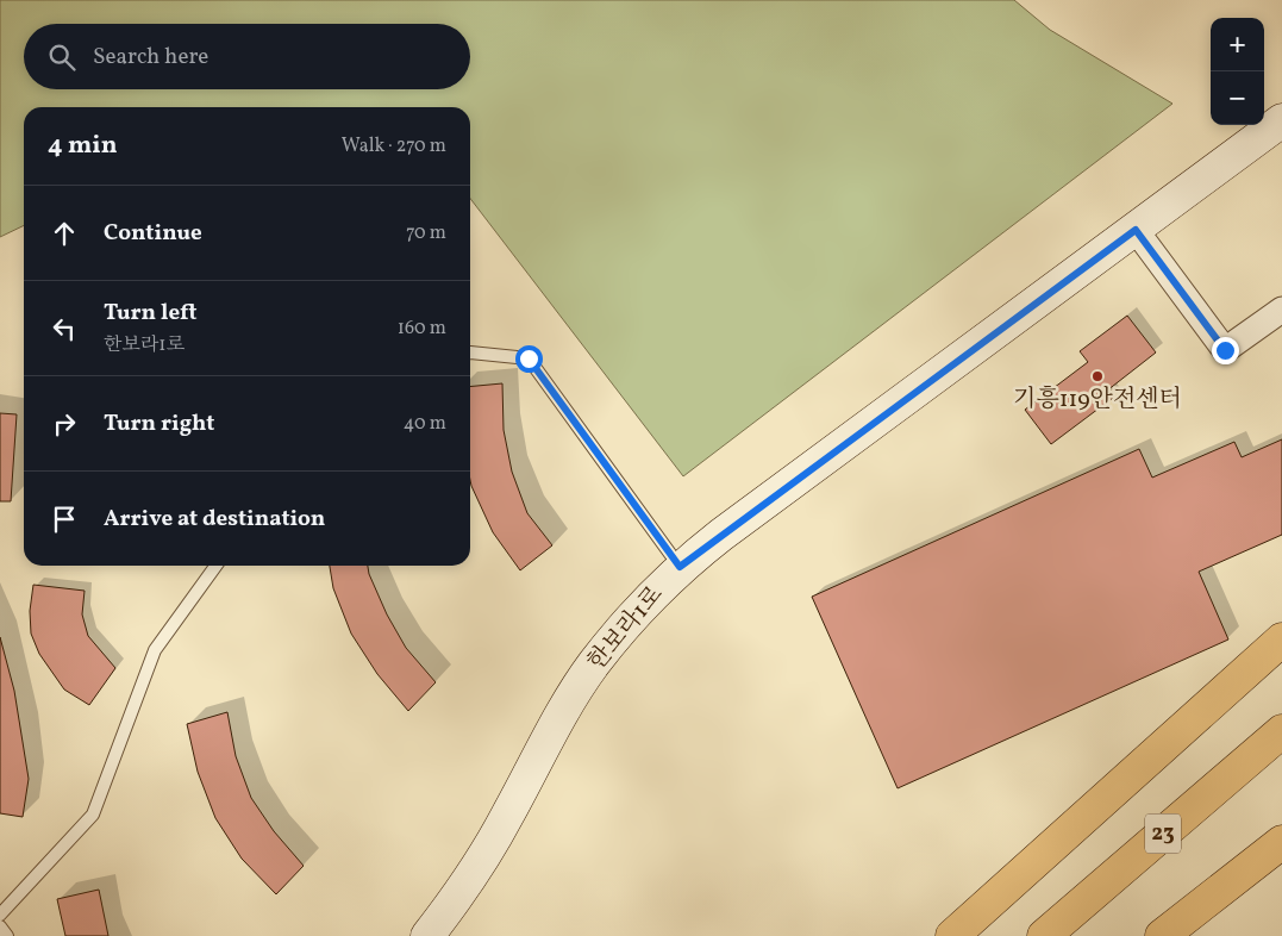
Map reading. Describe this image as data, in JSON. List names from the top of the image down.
{
  "streets": {
    "highway": ["23"],
    "street": ["한보라1로"]
  },
  "places": ["기흥119안전센터"],
  "page": {
    "map_buttons": ["+", "−"],
    "search": "Search here",
    "heading": ["4 min", "Walk · 270 m"],
    "list": [
      ["Continue", "70 m"],
      ["Turn left", "한보라1로", "160 m"],
      ["Turn right", "40 m"],
      "Arrive at destination"
    ]
  }
}
